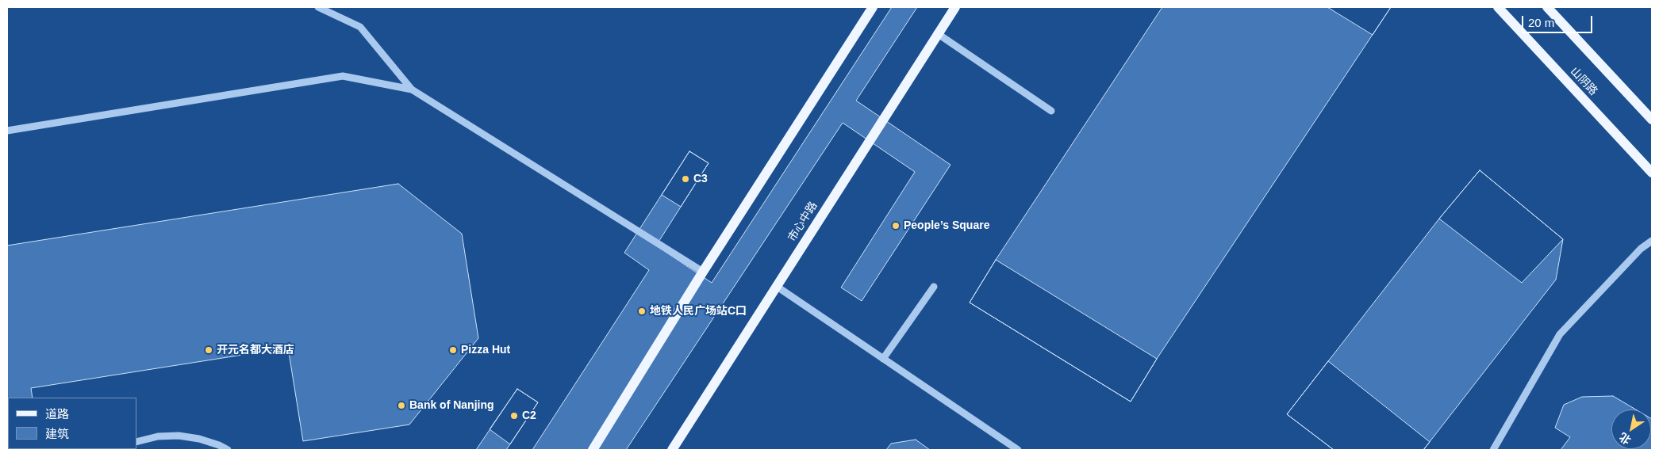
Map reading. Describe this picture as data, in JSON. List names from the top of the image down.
{
  "streets": {
    "main road": ["山阴路", "市心中路"]
  },
  "places": [
    "C3",
    "People’s Square",
    "地铁人民广场站C口",
    "开元名都大酒店",
    "Pizza Hut",
    "Bank of Nanjing",
    "C2"
  ],
  "legend": ["道路", "建筑"],
  "scale_bar": "20 m",
  "north": "bottom left"
}
